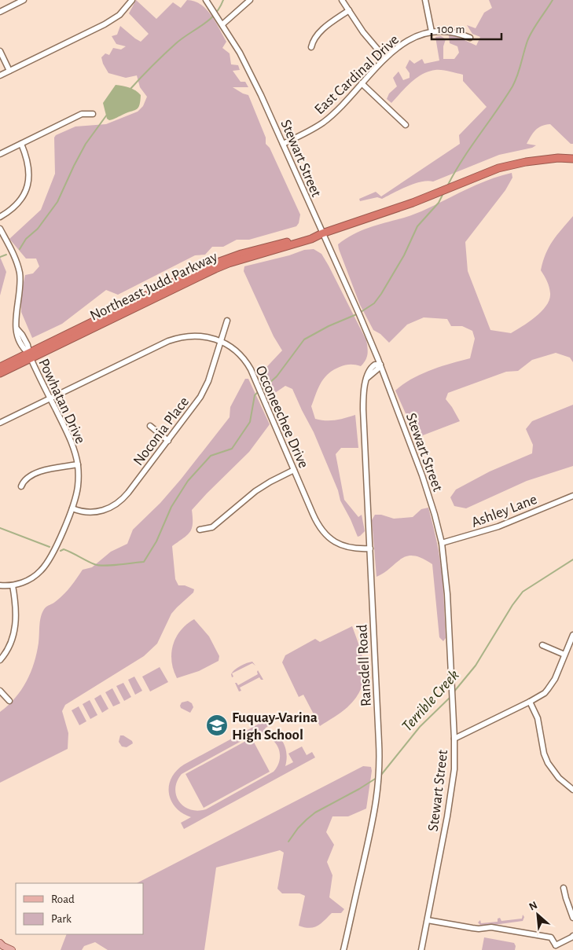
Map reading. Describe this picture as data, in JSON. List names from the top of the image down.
{
  "streets": {
    "highway": ["Northeast Judd Parkway"],
    "street": [
      "East Cardinal Drive",
      "Stewart Street",
      "Powhatan Drive",
      "Occoneechee Drive",
      "Noconia Place",
      "Ashley Lane",
      "Ransdell Road"
    ]
  },
  "crossings": [
    ["East Cardinal Drive", "Stewart Street"],
    ["Stewart Street", "Northeast Judd Parkway"],
    ["Stewart Street", "Ashley Lane"],
    ["Stewart Street", "Ransdell Road"],
    ["Northeast Judd Parkway", "Powhatan Drive"],
    ["Powhatan Drive", "Occoneechee Drive"],
    ["Powhatan Drive", "Noconia Place"],
    ["Occoneechee Drive", "Noconia Place"],
    ["Occoneechee Drive", "Ransdell Road"]
  ],
  "water": ["Terrible Creek"],
  "places": {
    "school or university": ["Fuquay-Varina High School"]
  },
  "legend": ["Road", "Park"],
  "scale_bar": "100 m",
  "north": "top left"
}
